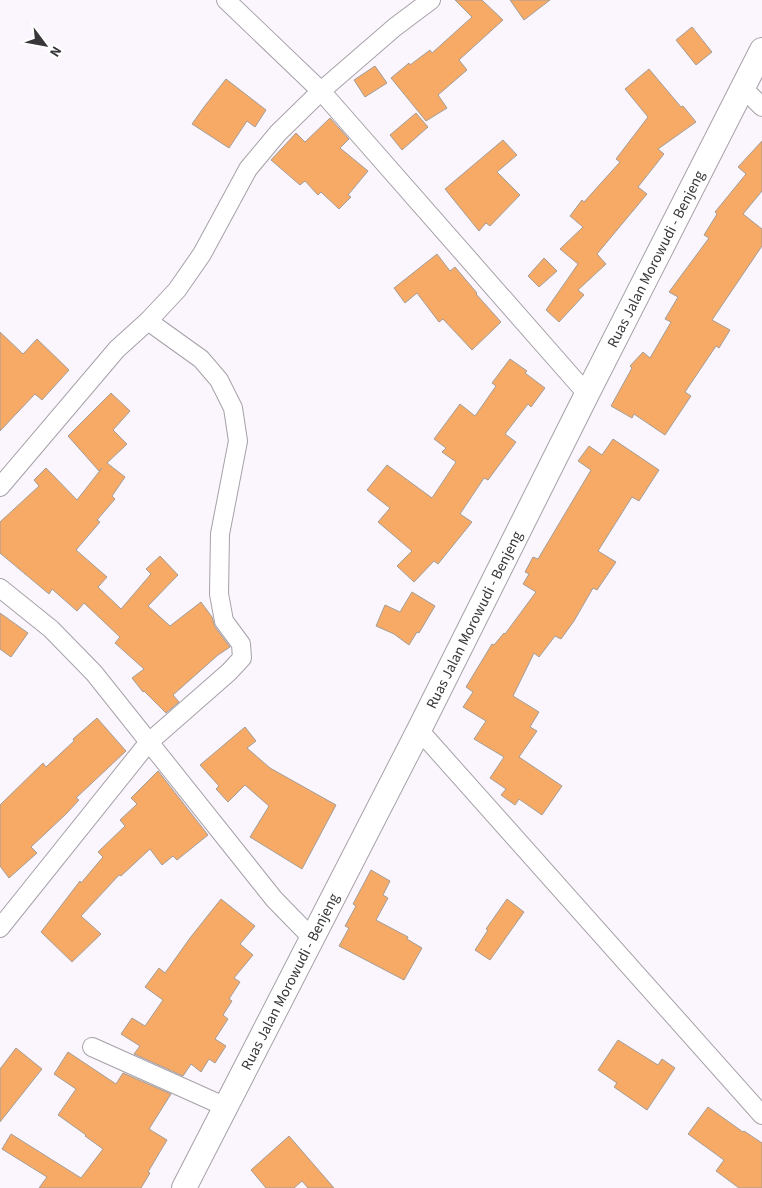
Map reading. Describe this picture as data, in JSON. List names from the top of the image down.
{
  "streets": {
    "main road": ["Ruas Jalan Morowudi - Benjeng"]
  },
  "north": "bottom right"
}
